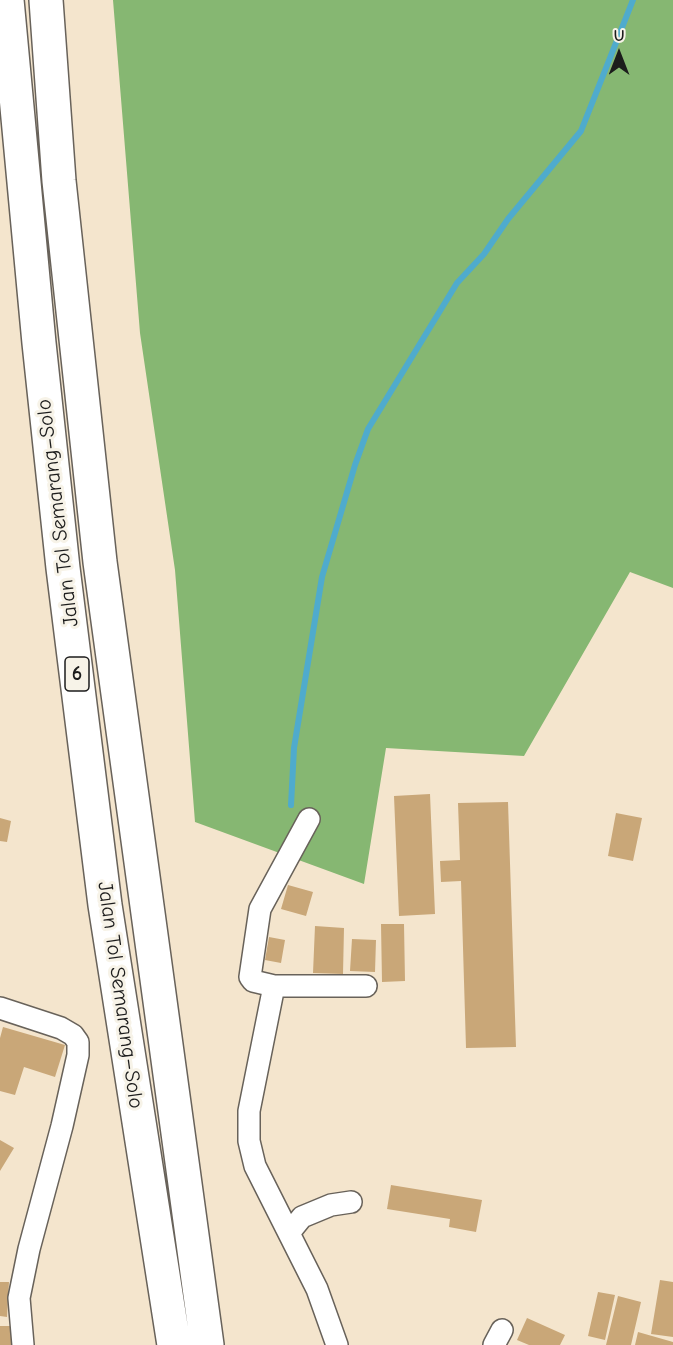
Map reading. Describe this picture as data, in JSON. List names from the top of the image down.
{
  "streets": {
    "highway": ["Jalan Tol Semarang–Solo", "6"]
  },
  "north": "top"
}
